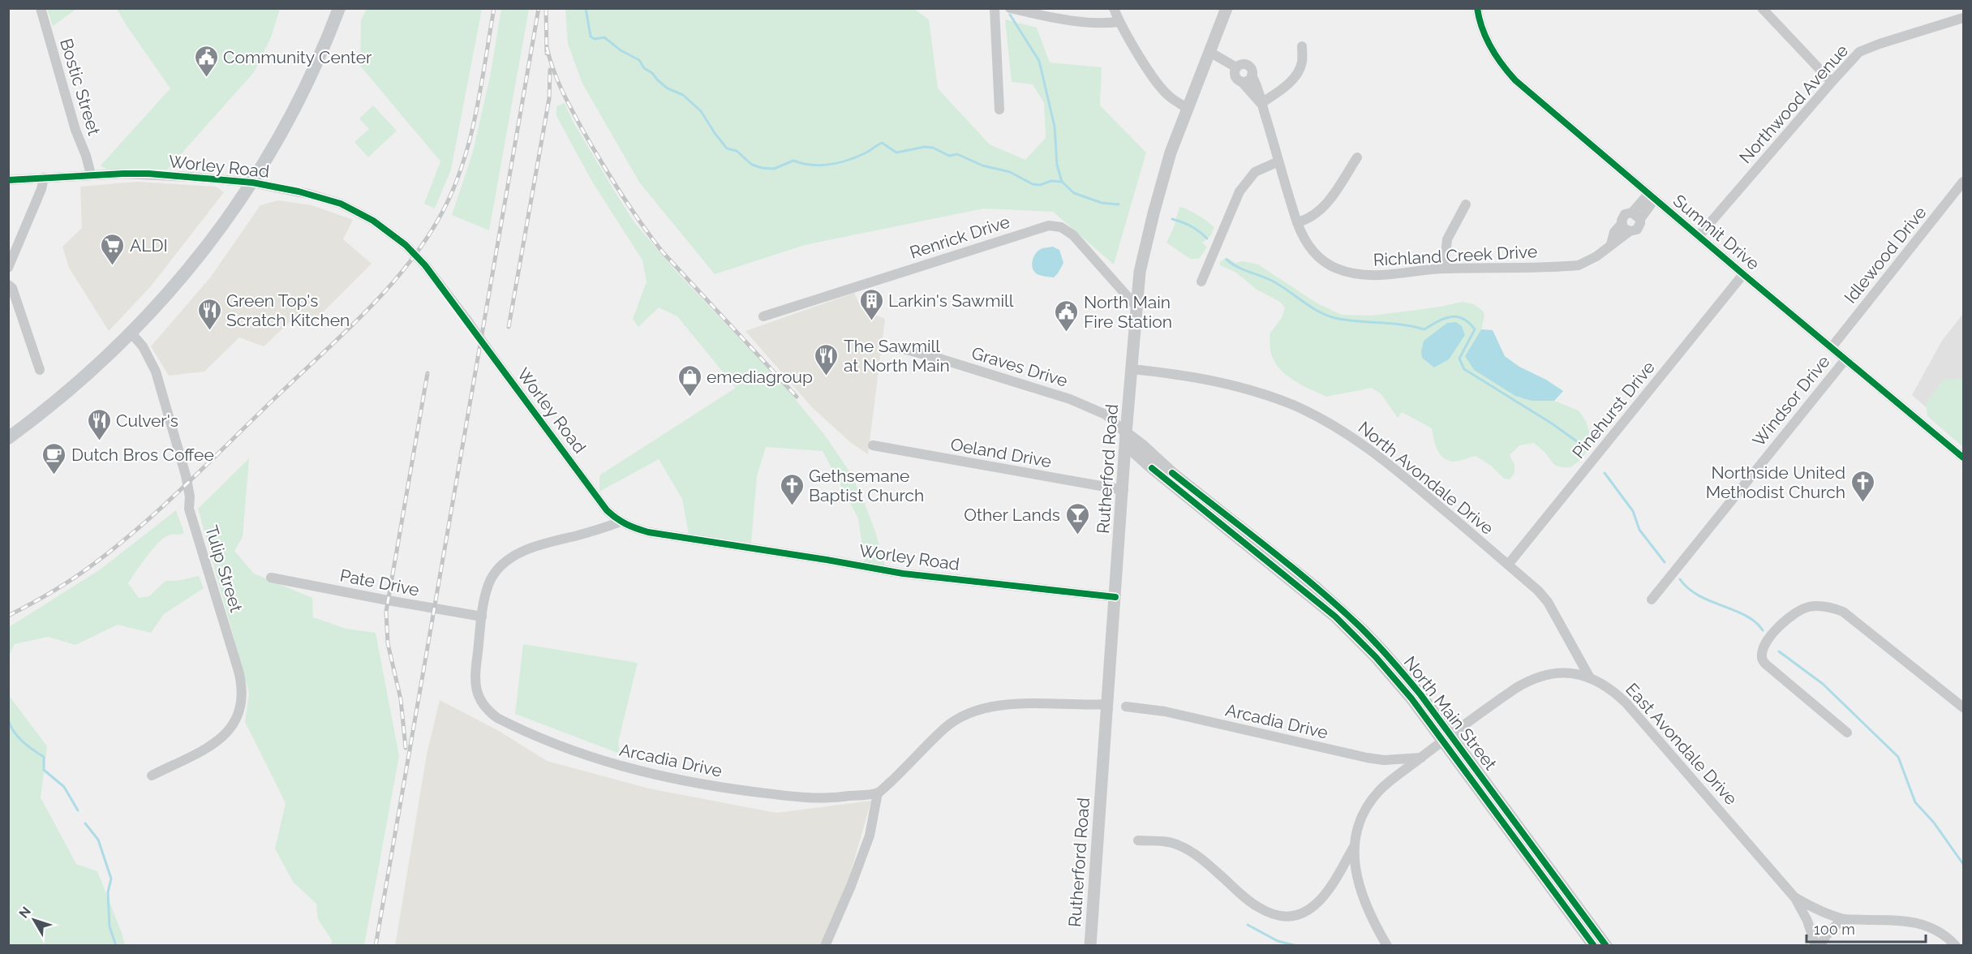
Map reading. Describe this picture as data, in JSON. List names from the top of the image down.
{
  "streets": {
    "street": [
      "Bostic Street",
      "Northwood Avenue",
      "Worley Road",
      "Summit Drive",
      "Renrick Drive",
      "Idlewood Drive",
      "Richland Creek Drive",
      "Graves Drive",
      "Windsor Drive",
      "Pinehurst Drive",
      "Oeland Drive",
      "Rutherford Road",
      "North Avondale Drive",
      "Tulip Street",
      "Pate Drive",
      "North Main Street",
      "Arcadia Drive",
      "East Avondale Drive"
    ]
  },
  "crossings": [
    ["Bostic Street", "Worley Road"],
    ["Northwood Avenue", "Summit Drive"],
    ["Worley Road", "Rutherford Road"],
    ["Worley Road", "Arcadia Drive"],
    ["Summit Drive", "Idlewood Drive"],
    ["Summit Drive", "Richland Creek Drive"],
    ["Summit Drive", "Windsor Drive"],
    ["Summit Drive", "Pinehurst Drive"],
    ["Renrick Drive", "Rutherford Road"],
    ["Graves Drive", "Rutherford Road"],
    ["Graves Drive", "North Main Street"],
    ["Pinehurst Drive", "North Avondale Drive"],
    ["Oeland Drive", "Rutherford Road"],
    ["Rutherford Road", "North Avondale Drive"],
    ["Rutherford Road", "North Main Street"],
    ["North Avondale Drive", "East Avondale Drive"],
    ["Pate Drive", "Arcadia Drive"],
    ["North Main Street", "East Avondale Drive"],
    ["Arcadia Drive", "East Avondale Drive"]
  ],
  "places": {
    "public building": ["Community Center", "North Main Fire Station"],
    "supermarket": ["ALDI"],
    "building": ["Larkin's Sawmill"],
    "restaurant": ["Green Top's Scratch Kitchen", "The Sawmill at North Main", "Culver's"],
    "shop": ["emediagroup"],
    "cafe": ["Dutch Bros Coffee"],
    "church": ["Northside United Methodist Church", "Gethsemane Baptist Church"],
    "bar": ["Other Lands"]
  },
  "scale_bar": "100 m",
  "north": "top left"
}
